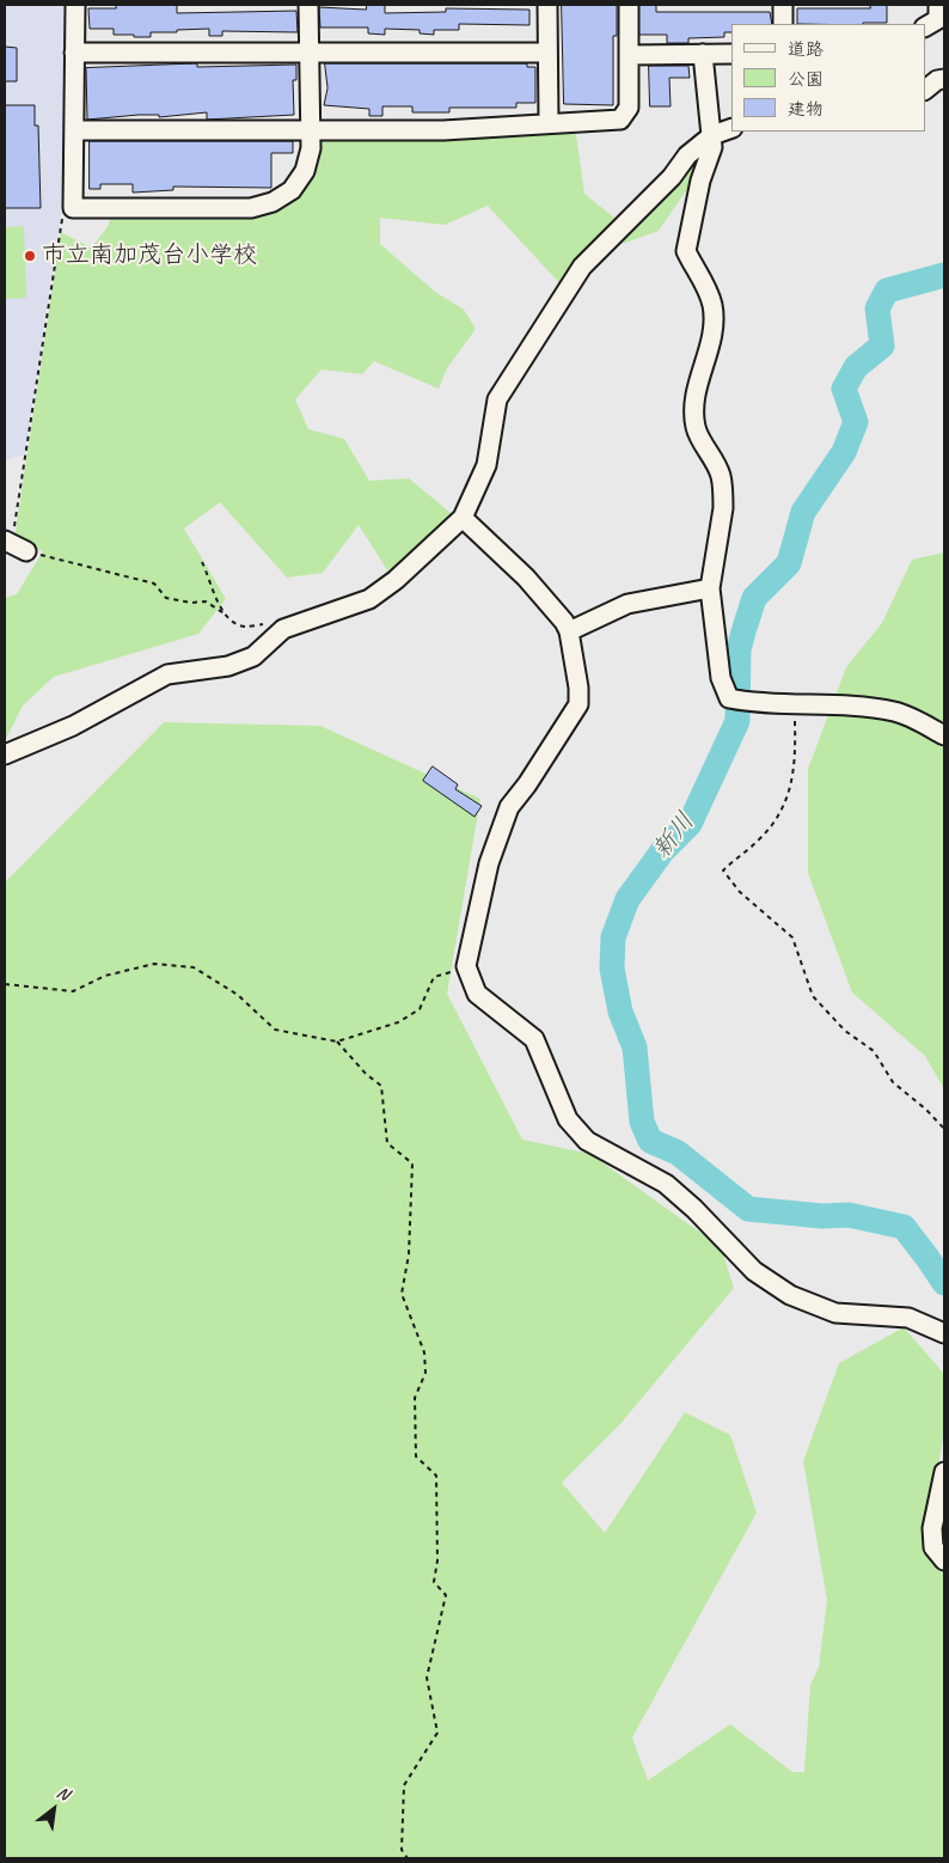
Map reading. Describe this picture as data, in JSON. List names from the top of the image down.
{
  "water": ["新川"],
  "places": ["市立南加茂台小学校"],
  "legend": ["道路", "公園", "建物"],
  "north": "top right"
}
